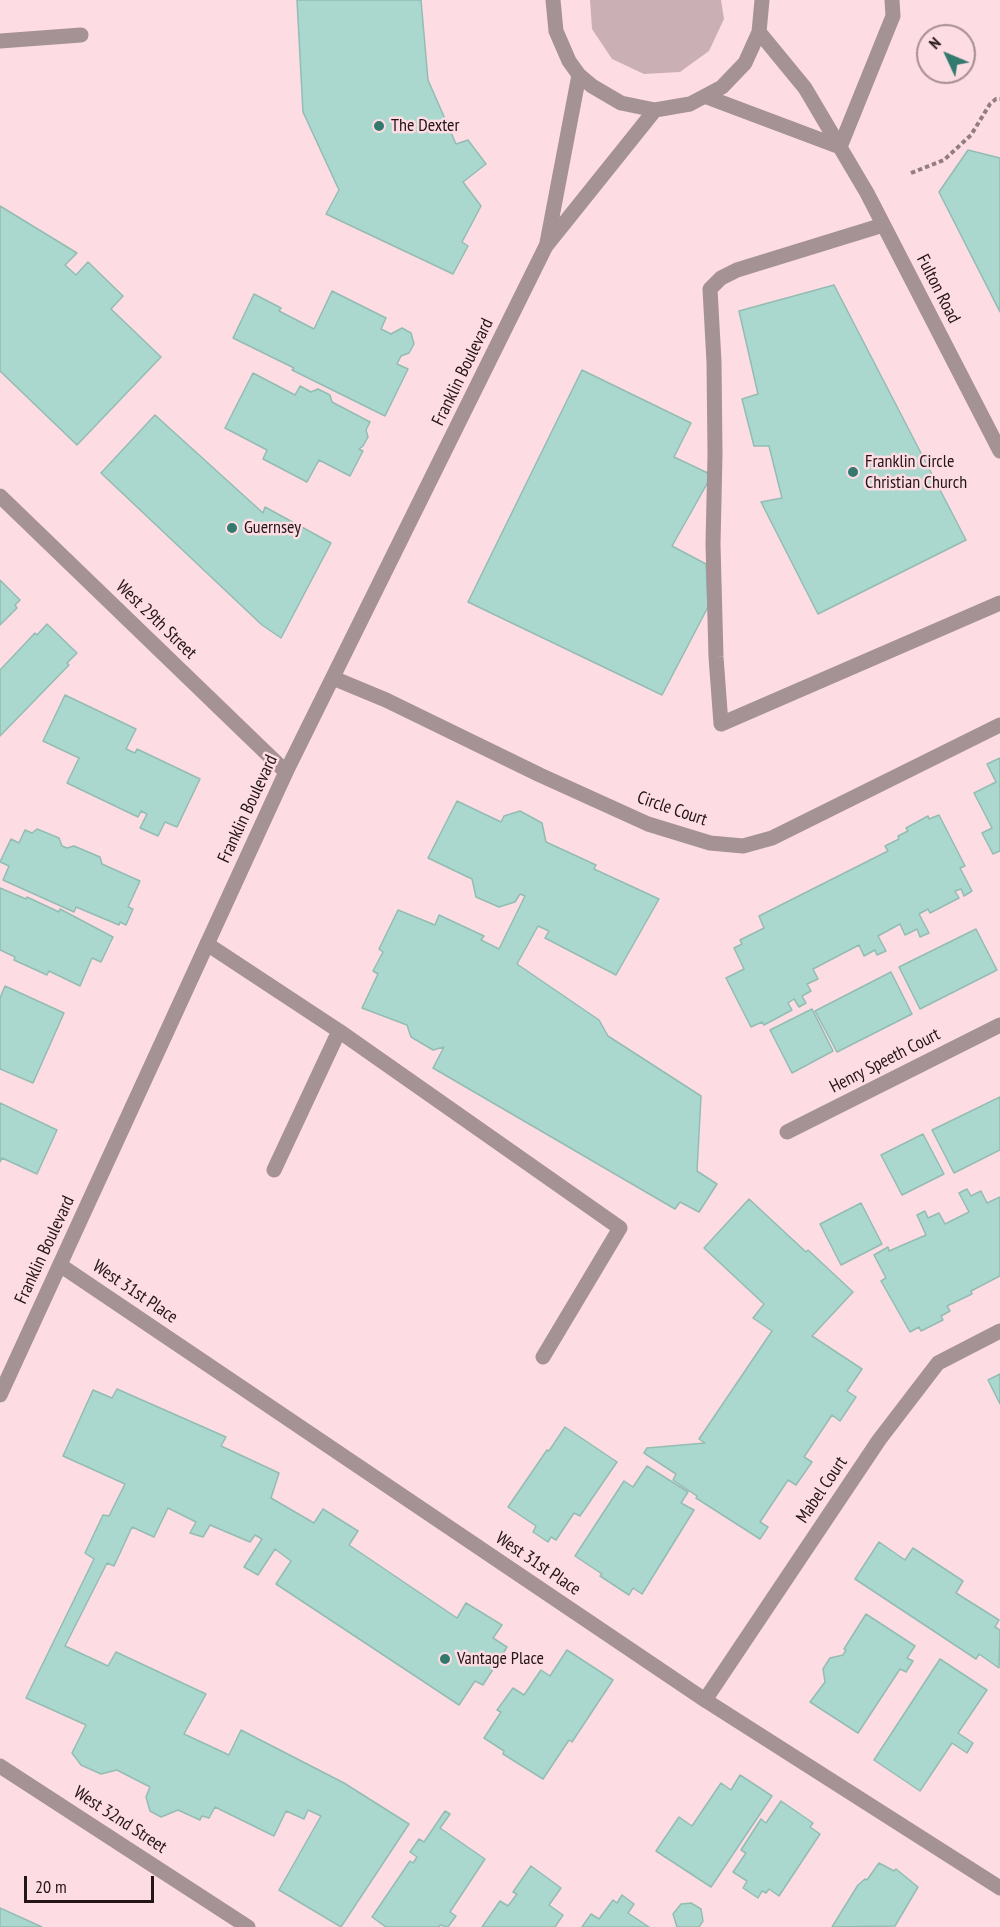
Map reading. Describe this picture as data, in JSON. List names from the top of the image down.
{
  "streets": {
    "street": [
      "Fulton Road",
      "Franklin Boulevard",
      "West 29th Street",
      "Circle Court",
      "Henry Speeth Court",
      "West 31st Place",
      "Mabel Court",
      "West 32nd Street"
    ]
  },
  "crossings": [
    ["Franklin Boulevard", "West 29th Street"],
    ["Franklin Boulevard", "Circle Court"],
    ["Franklin Boulevard", "West 31st Place"],
    ["West 31st Place", "Mabel Court"]
  ],
  "places": [
    "The Dexter",
    "Franklin Circle Christian Church",
    "Guernsey",
    "Vantage Place"
  ],
  "scale_bar": "20 m",
  "north": "top left"
}
